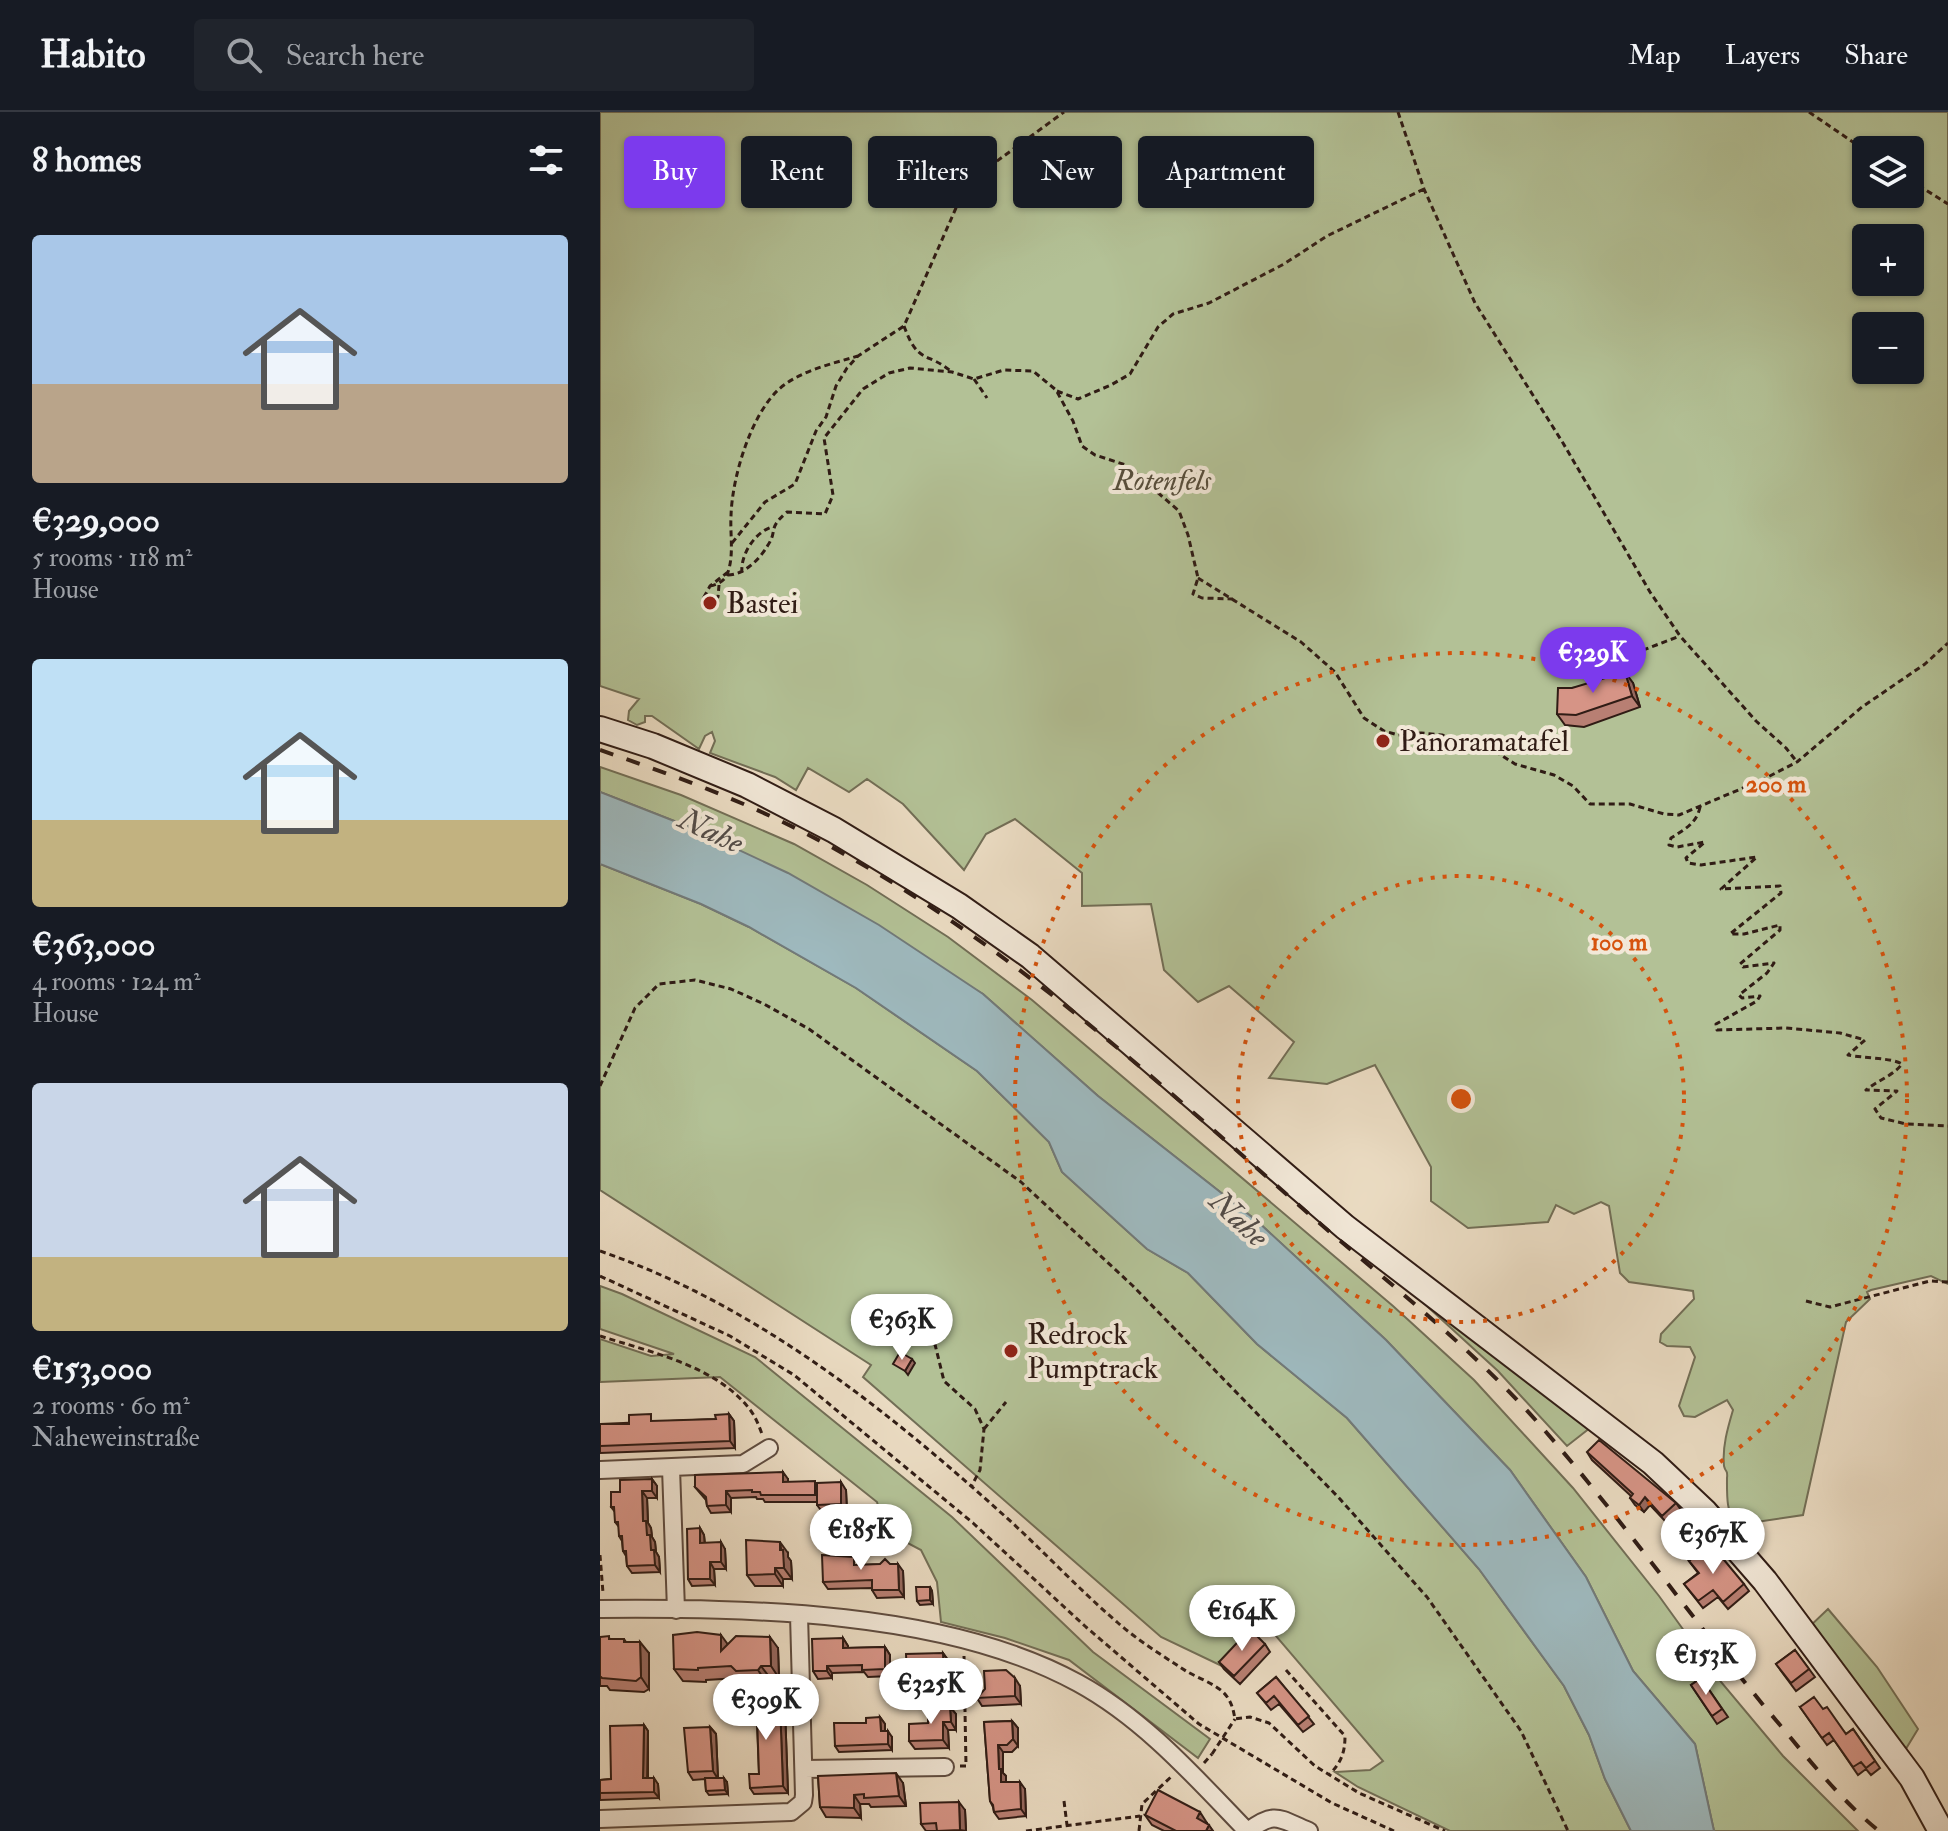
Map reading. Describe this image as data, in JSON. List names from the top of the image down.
{
  "water": ["Nahe"],
  "parks": ["Rotenfels"],
  "places": ["Bastei", "Panoramatafel", "Redrock Pumptrack"],
  "page": {
    "header": "Habito",
    "search": "Search here",
    "nav": ["Map", "Layers", "Share"],
    "heading": "8 homes",
    "map_buttons": ["+", "−"],
    "chip": [
      "Buy",
      "Rent",
      "Filters",
      "New",
      "Apartment"
    ],
    "list": [
      {
        "name": "€329,000",
        "note": "5 rooms · 118 m² · House"
      },
      {
        "name": "€363,000",
        "note": "4 rooms · 124 m² · House"
      },
      {
        "name": "€153,000",
        "note": "2 rooms · 60 m² · Naheweinstraße"
      }
    ],
    "price": [
      "€329K",
      "€363K",
      "€185K",
      "€367K",
      "€164K",
      "€153K",
      "€325K",
      "€309K"
    ]
  },
  "rings": ["200 m", "100 m"]
}
